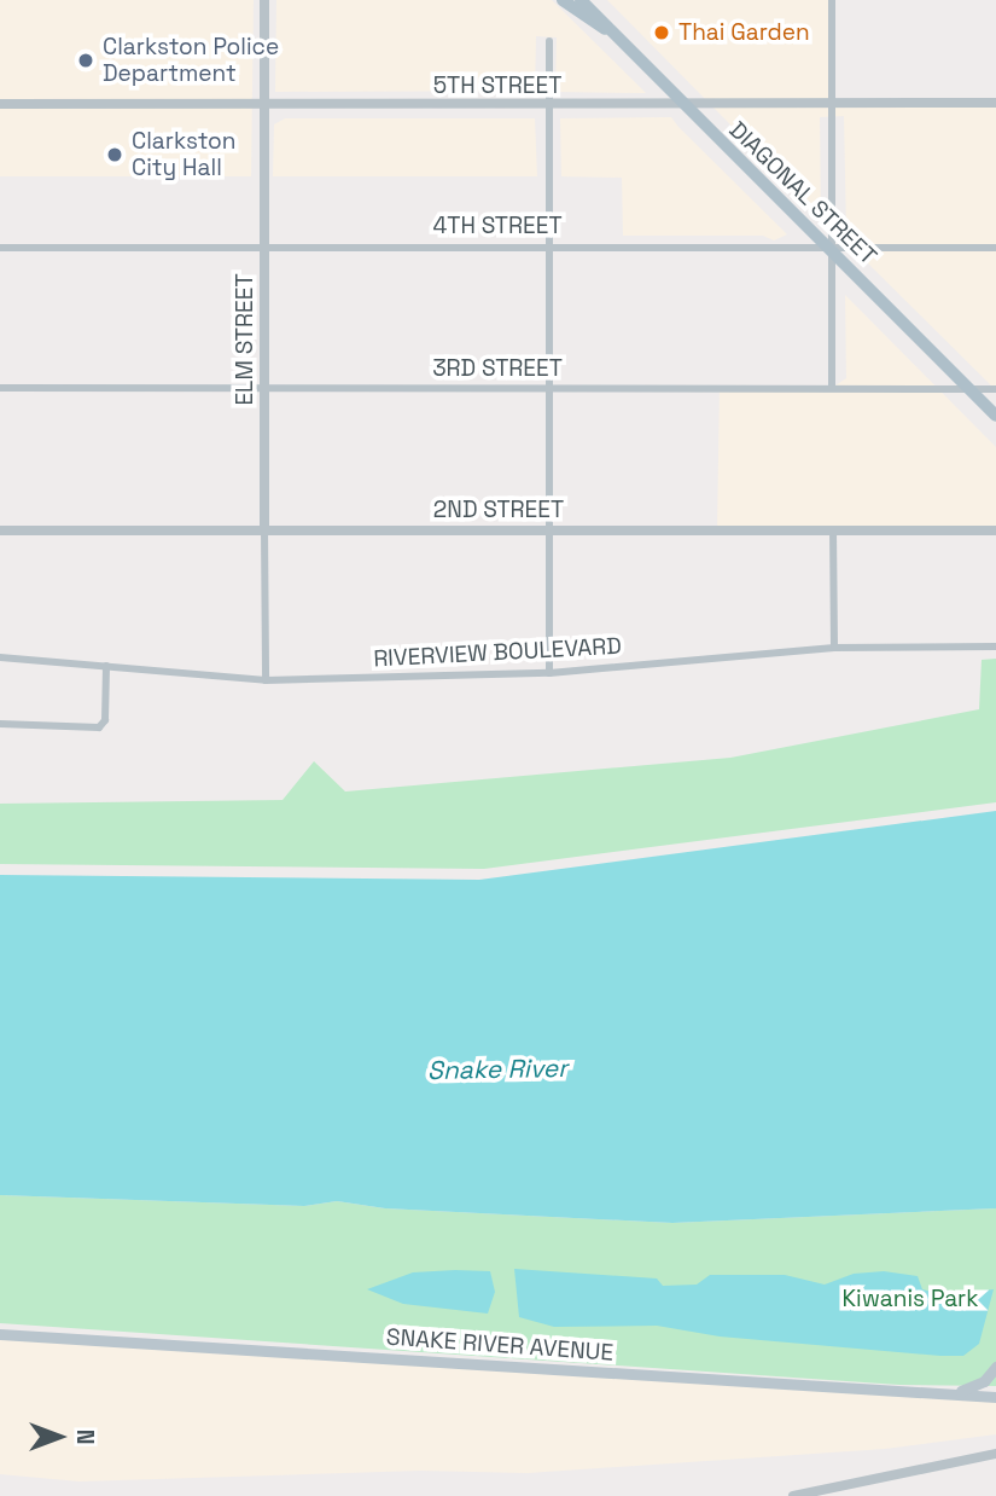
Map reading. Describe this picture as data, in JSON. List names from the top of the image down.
{
  "streets": {
    "main road": ["DIAGONAL STREET", "SNAKE RIVER AVENUE"],
    "street": [
      "5TH STREET",
      "4TH STREET",
      "ELM STREET",
      "3RD STREET",
      "2ND STREET",
      "RIVERVIEW BOULEVARD"
    ]
  },
  "crossings": [
    ["5TH STREET", "DIAGONAL STREET"],
    ["5TH STREET", "ELM STREET"],
    ["DIAGONAL STREET", "4TH STREET"],
    ["DIAGONAL STREET", "3RD STREET"],
    ["4TH STREET", "ELM STREET"],
    ["ELM STREET", "3RD STREET"],
    ["ELM STREET", "2ND STREET"],
    ["ELM STREET", "RIVERVIEW BOULEVARD"]
  ],
  "water": ["Snake River"],
  "parks": ["Kiwanis Park"],
  "places": ["Thai Garden", "Clarkston Police Department", "Clarkston City Hall"],
  "north": "right"
}
